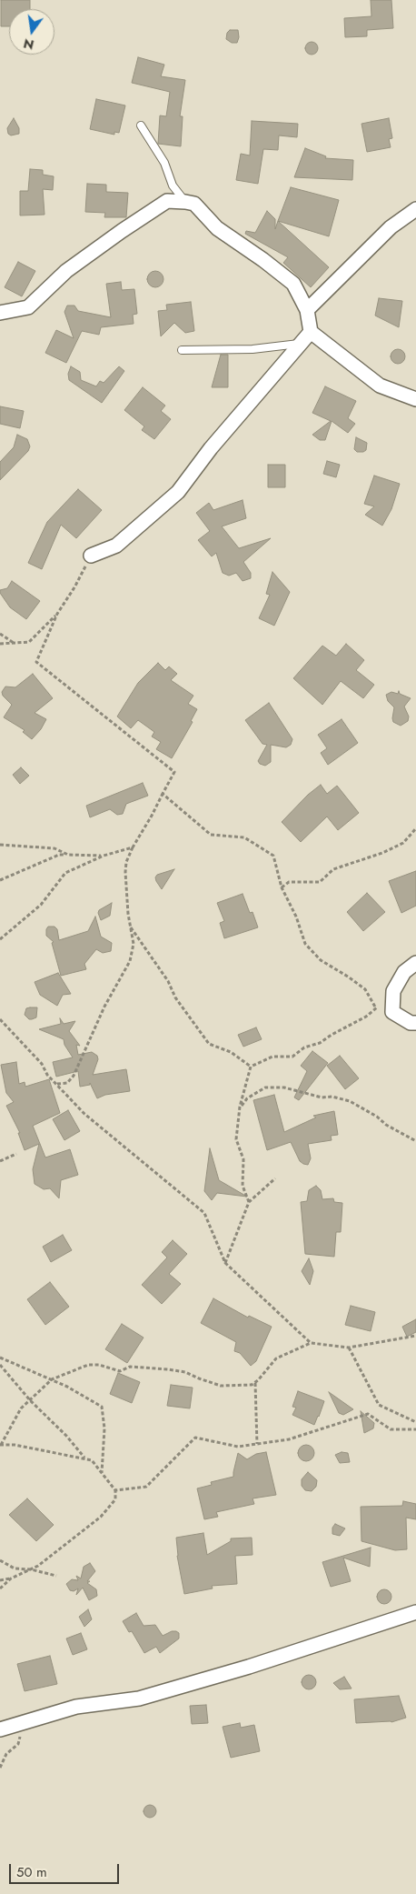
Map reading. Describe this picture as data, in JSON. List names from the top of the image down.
{
  "scale_bar": "50 m",
  "north": "bottom"
}
